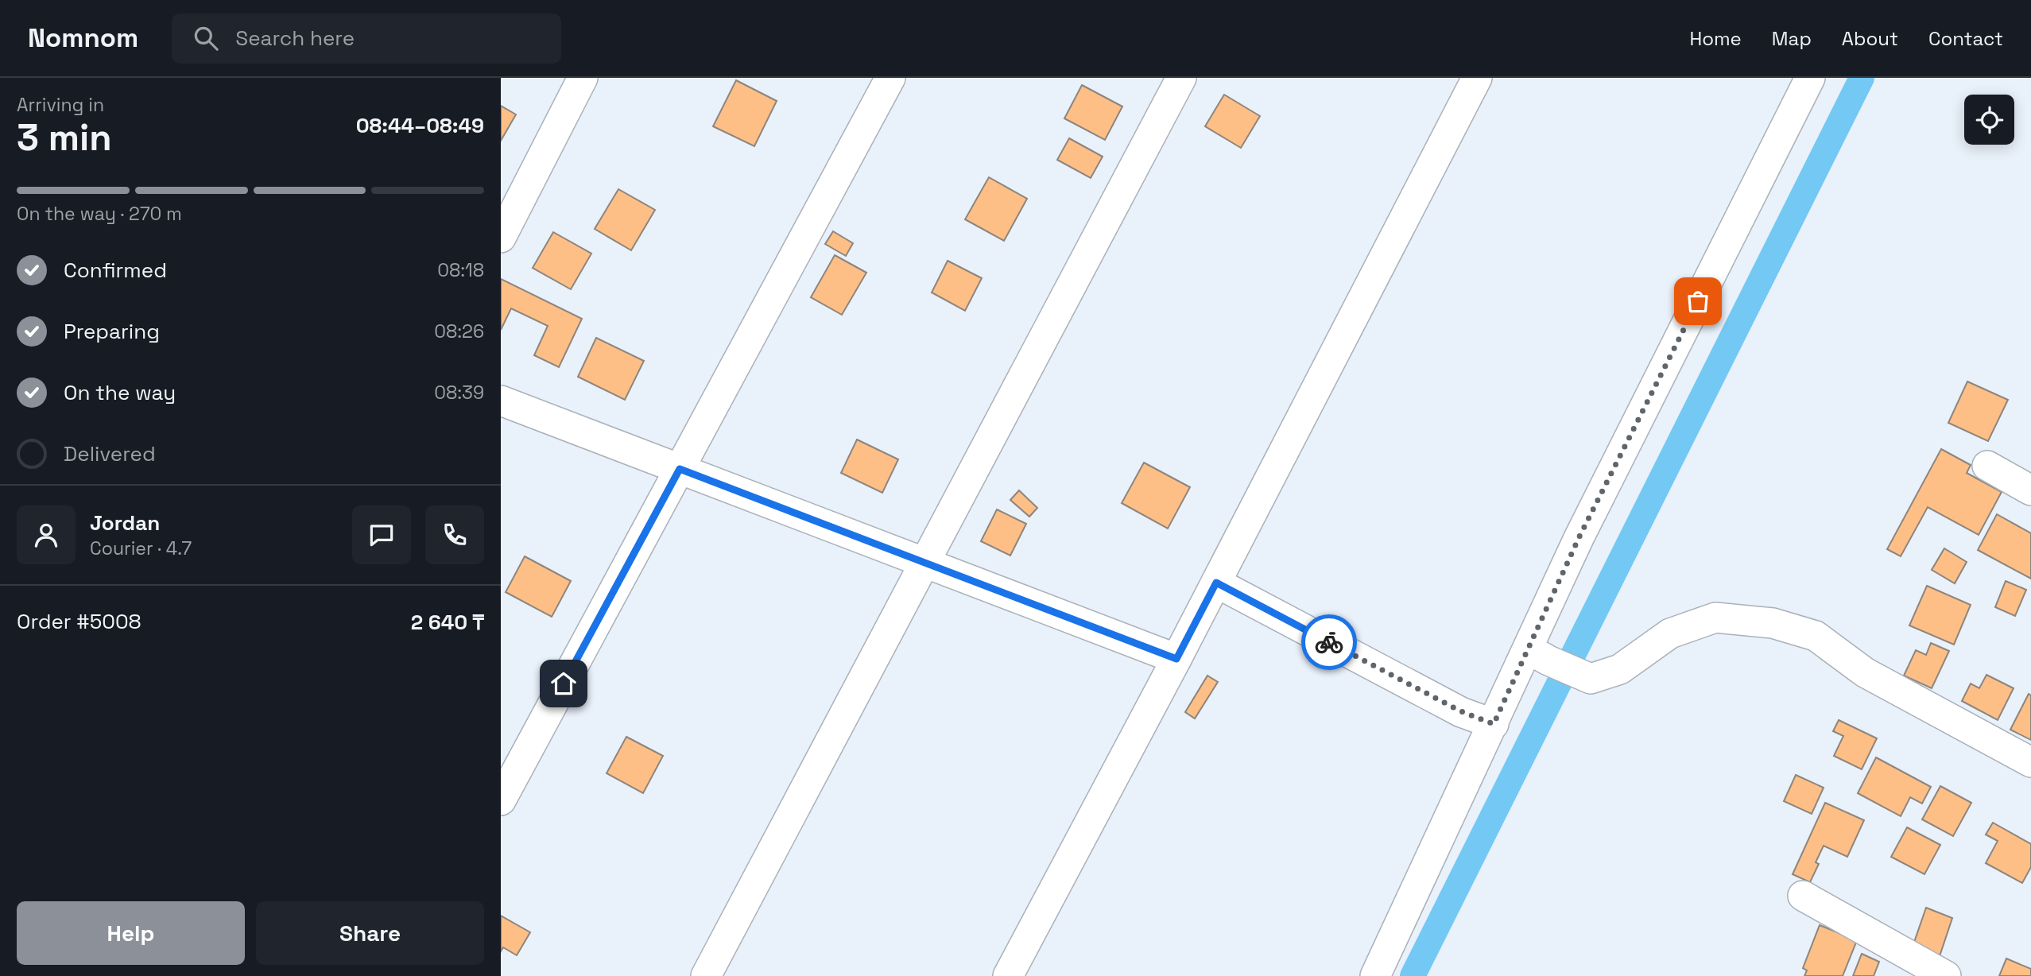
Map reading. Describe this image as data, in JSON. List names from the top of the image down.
{
  "page": {
    "header": "Nomnom",
    "search": "Search here",
    "nav": [
      "Home",
      "Map",
      "About",
      "Contact"
    ],
    "heading": ["3 min", "Arriving in", "08:44–08:49"],
    "panel": [
      "Jordan",
      "Courier · 4.7",
      "Order #5008",
      "2 640 ₸"
    ],
    "bar": "On the way · 270 m",
    "list": [
      ["Confirmed", "08:18"],
      ["Preparing", "08:26"],
      ["On the way", "08:39"],
      "Delivered"
    ],
    "buttons": ["Help", "Share"]
  }
}
